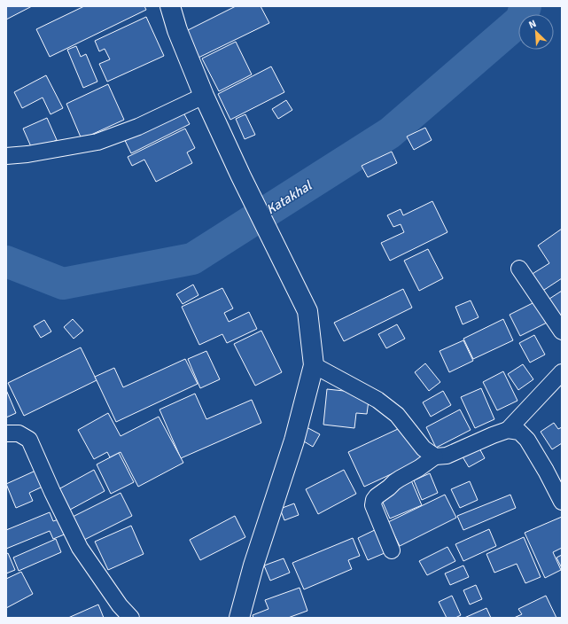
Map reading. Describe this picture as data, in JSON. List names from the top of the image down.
{
  "water": ["Katakhal"],
  "north": "top left"
}
